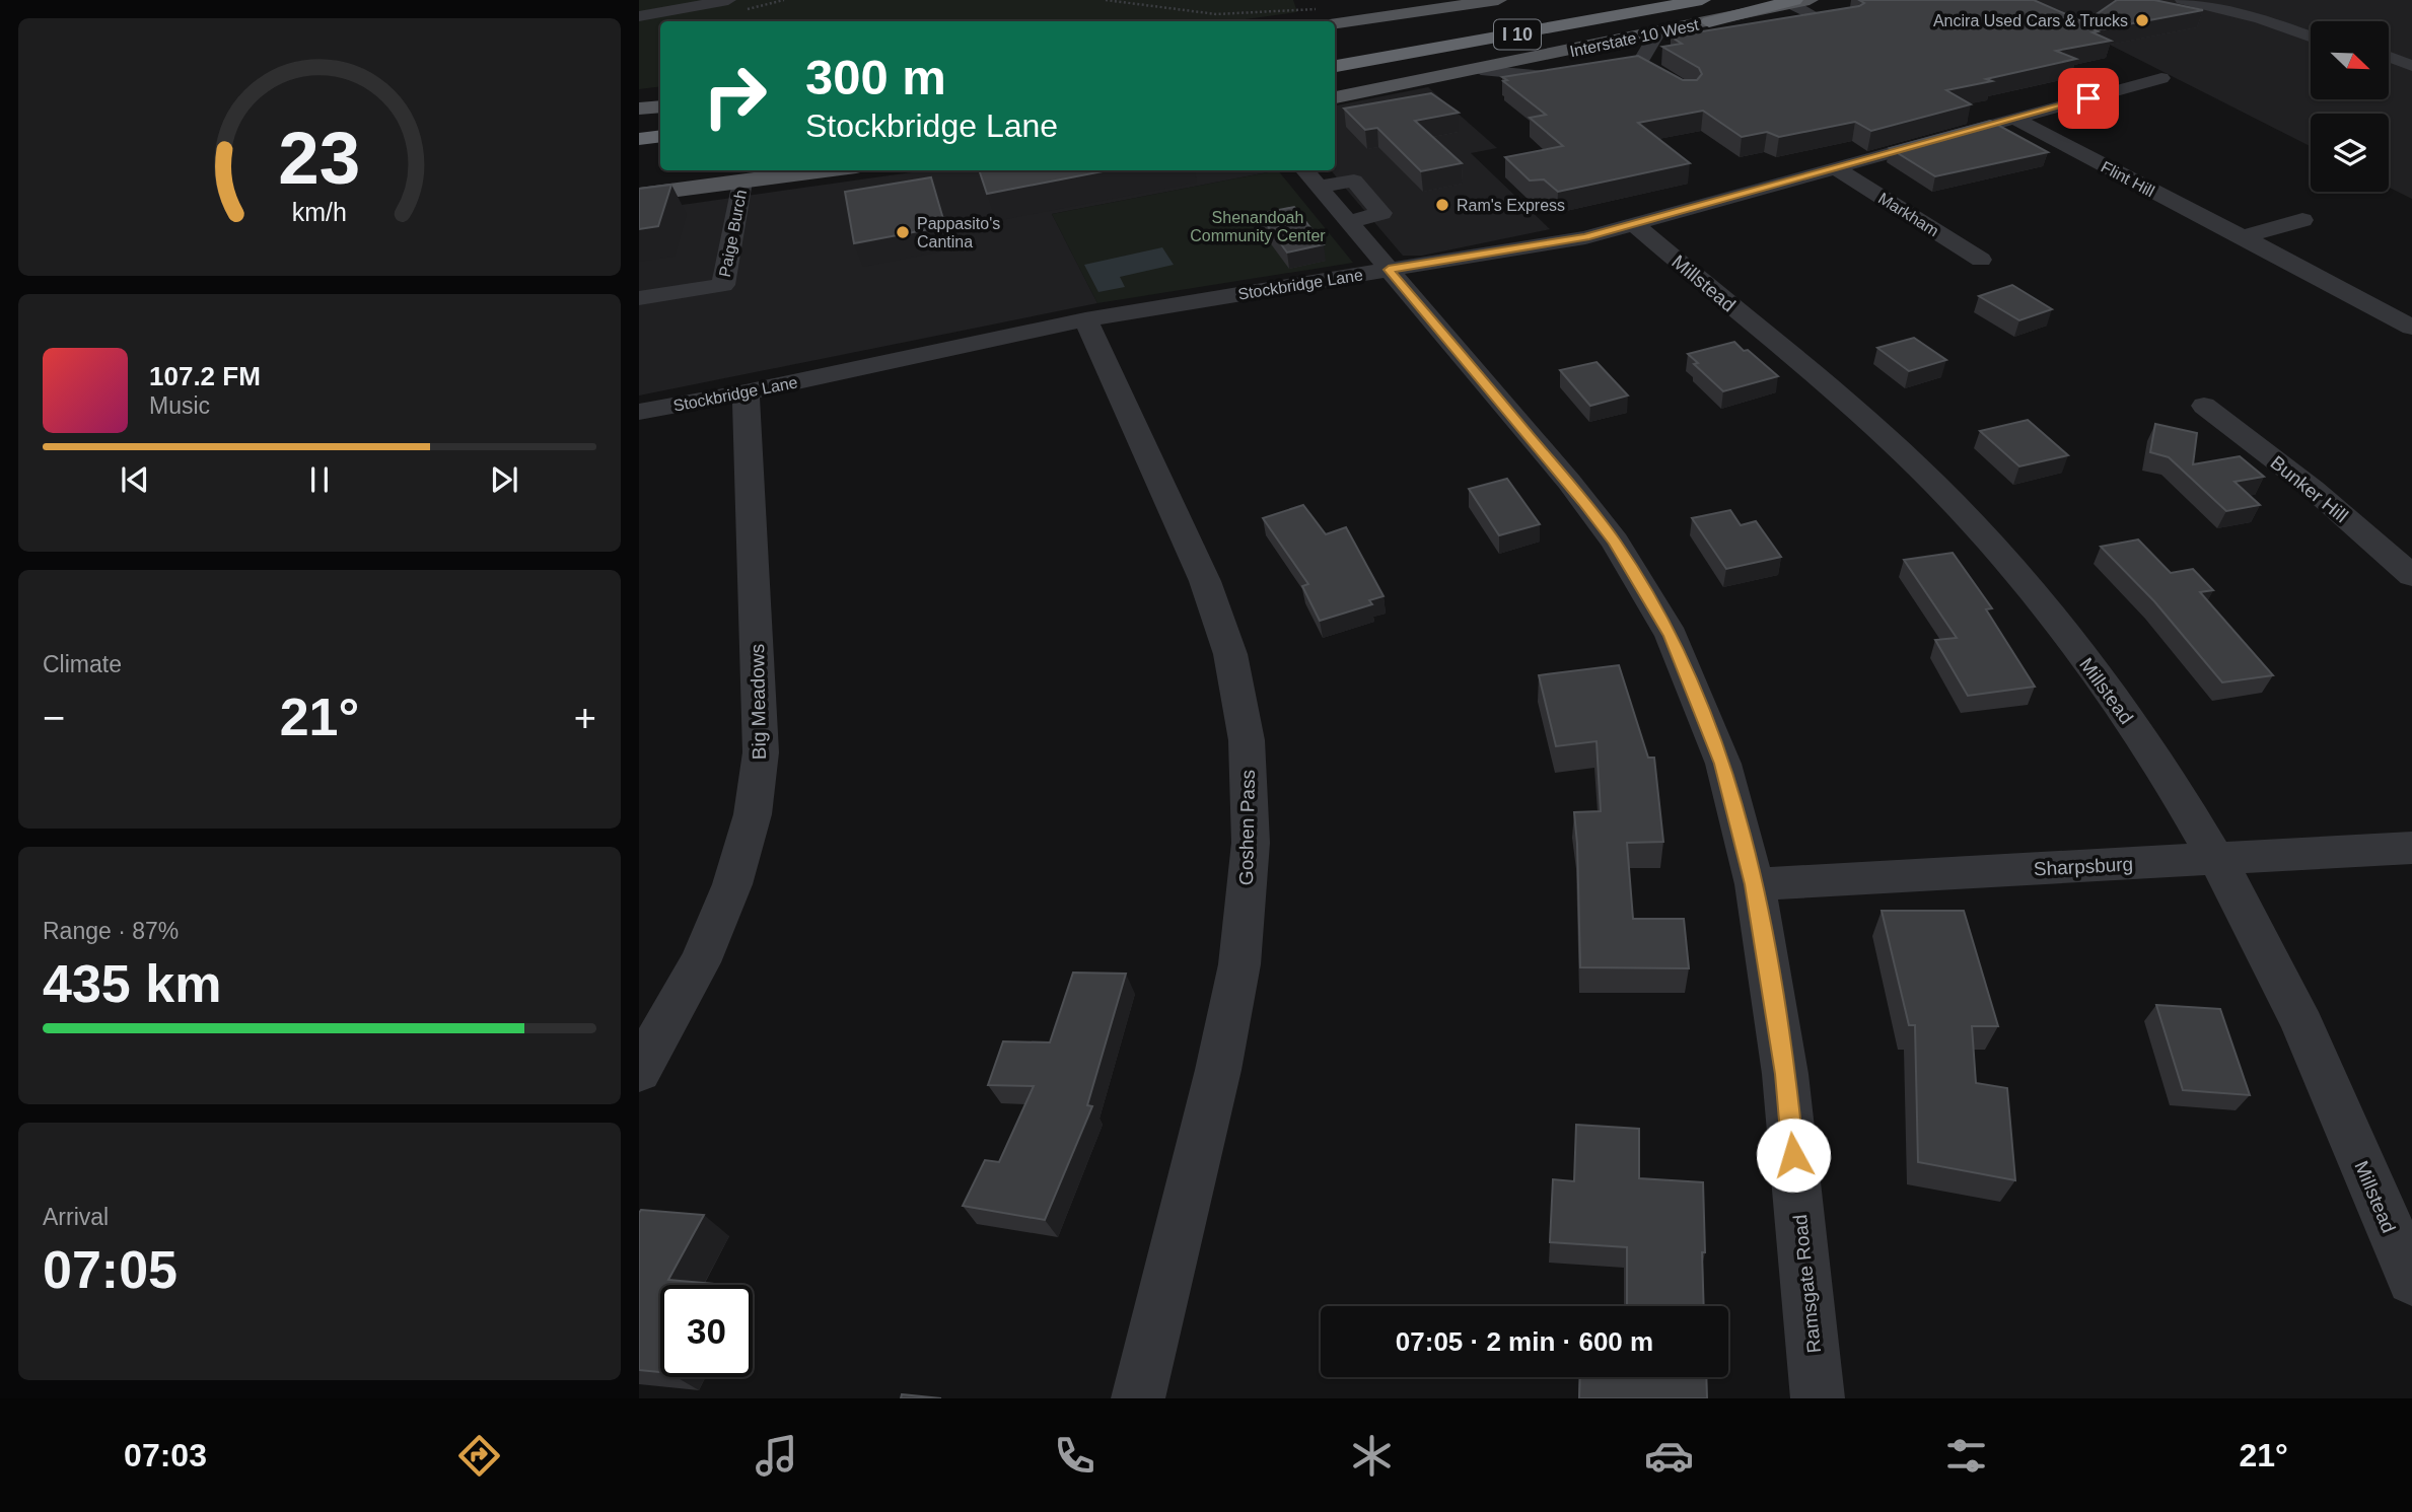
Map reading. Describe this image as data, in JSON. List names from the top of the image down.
{
  "streets": {
    "highway": ["I 10"],
    "main road": ["Interstate 10 West"],
    "street": [
      "Flint Hill",
      "Markham",
      "Paige Burch",
      "Millstead",
      "Stockbridge Lane",
      "Bunker Hill",
      "Big Meadows",
      "Goshen Pass",
      "Sharpsburg",
      "Ramsgate Road"
    ]
  },
  "crossings": [
    ["Flint Hill", "Stockbridge Lane"],
    ["Markham", "Stockbridge Lane"],
    ["Millstead", "Stockbridge Lane"],
    ["Millstead", "Sharpsburg"],
    ["Stockbridge Lane", "Big Meadows"],
    ["Stockbridge Lane", "Goshen Pass"],
    ["Stockbridge Lane", "Ramsgate Road"],
    ["Sharpsburg", "Ramsgate Road"]
  ],
  "parks": ["Shenandoah Community Center"],
  "places": ["Ancira Used Cars & Trucks", "Ram's Express", "Pappasito's Cantina"],
  "north": "bottom right",
  "page": {
    "turn": ["300 m", "Stockbridge Lane"],
    "song": ["107.2 FM", "Music"],
    "tile": [
      "Climate",
      ["Range · 87%", "435 km"],
      ["Arrival", "07:05"]
    ],
    "heat": ["−", "21°", "+"],
    "limit": "30",
    "trip": "07:05 · 2 min · 600 m",
    "tabs": ["07:03", "21°"],
    "gauge": ["23", "km/h"]
  }
}
